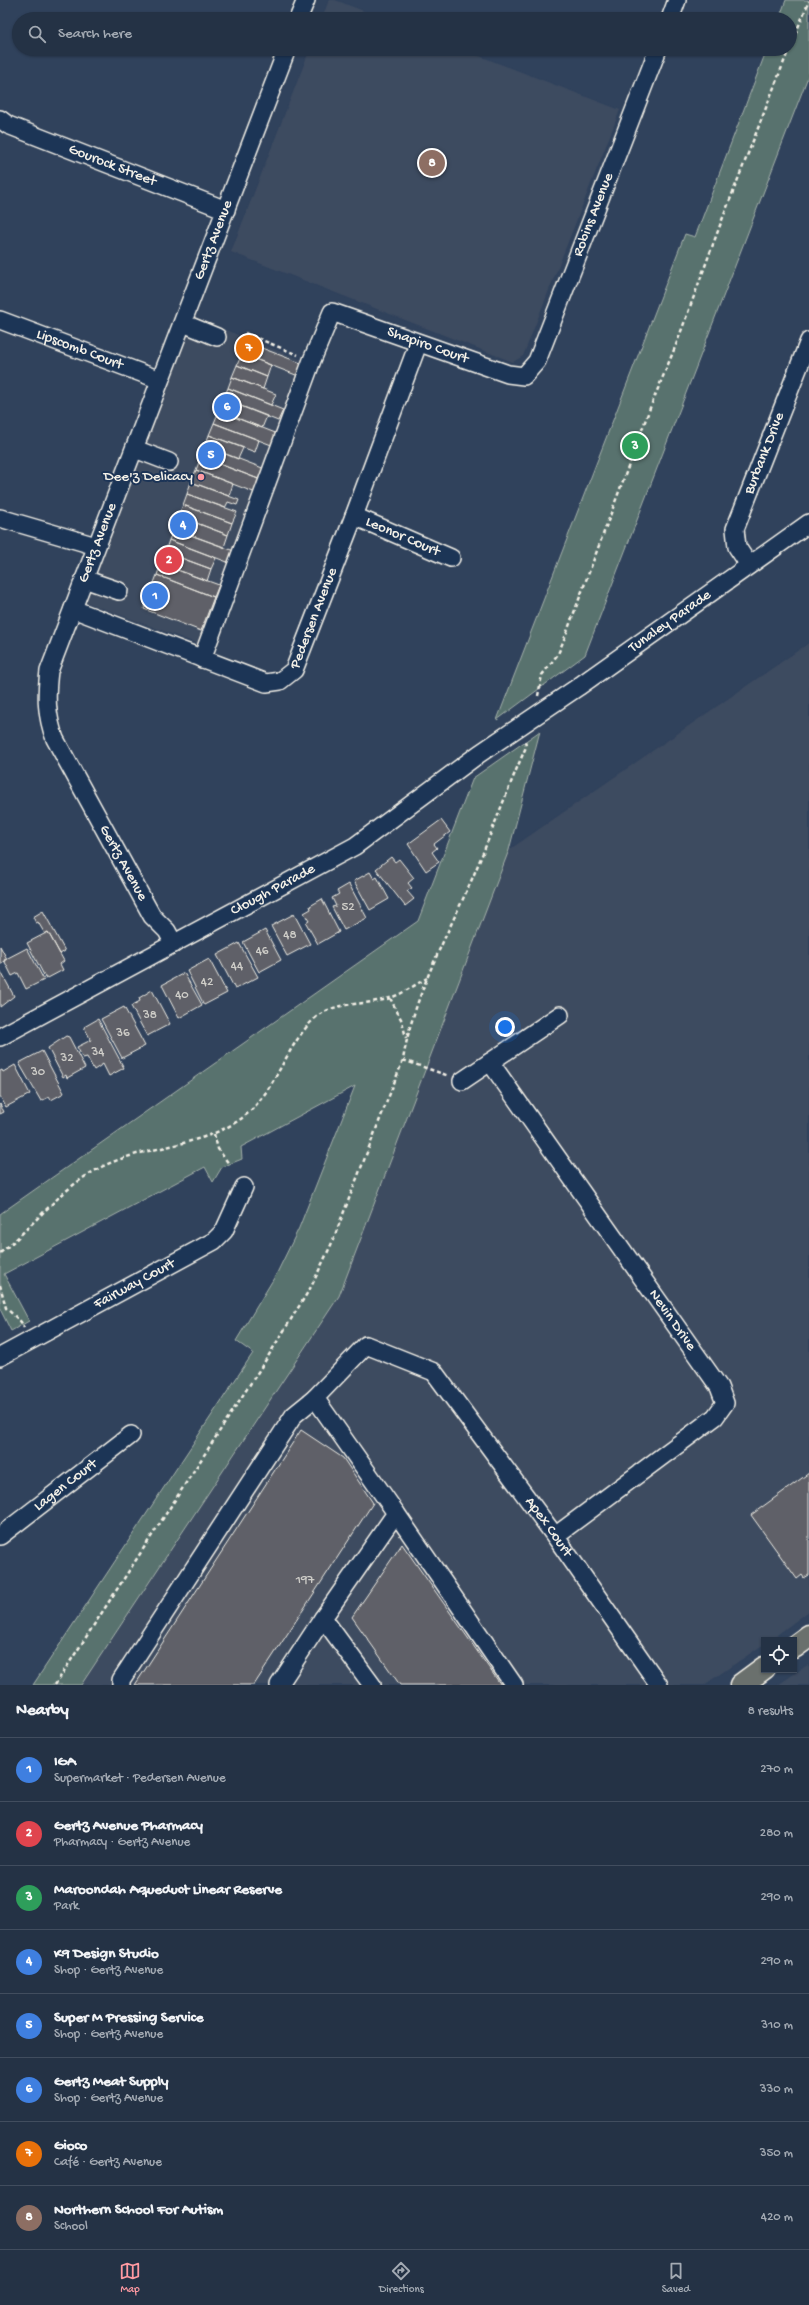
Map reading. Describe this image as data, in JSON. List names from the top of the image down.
{
  "streets": {
    "street": [
      "Gourock Street",
      "Robins Avenue",
      "Gertz Avenue",
      "Shapiro Court",
      "Lipscomb Court",
      "Burbank Drive",
      "Leonor Court",
      "Pedersen Avenue",
      "Tunaley Parade",
      "Clough Parade",
      "Fairway Court",
      "Nevin Drive",
      "Lagen Court",
      "Apex Court"
    ]
  },
  "crossings": [
    ["Gourock Street", "Gertz Avenue"],
    ["Robins Avenue", "Shapiro Court"],
    ["Gertz Avenue", "Lipscomb Court"],
    ["Gertz Avenue", "Pedersen Avenue"],
    ["Gertz Avenue", "Clough Parade"],
    ["Shapiro Court", "Pedersen Avenue"],
    ["Burbank Drive", "Tunaley Parade"],
    ["Leonor Court", "Pedersen Avenue"],
    ["Tunaley Parade", "Clough Parade"],
    ["Nevin Drive", "Apex Court"]
  ],
  "places": ["Dee'z Delicacy"],
  "house_numbers": [
    "52",
    "48",
    "46",
    "44",
    "42",
    "40",
    "38",
    "36",
    "34",
    "32",
    "30",
    "197"
  ],
  "page": {
    "search": "Search here",
    "pins": [
      "8",
      "7",
      "6",
      "3",
      "5",
      "4",
      "2",
      "1"
    ],
    "heading": ["Nearby", "8 results"],
    "list": [
      {
        "mark": "1",
        "name": "IGA",
        "note": "Supermarket · Pedersen Avenue",
        "value": "270 m"
      },
      {
        "mark": "2",
        "name": "Gertz Avenue Pharmacy",
        "note": "Pharmacy · Gertz Avenue",
        "value": "280 m"
      },
      {
        "mark": "3",
        "name": "Maroondah Aqueduct Linear Reserve",
        "note": "Park",
        "value": "290 m"
      },
      {
        "mark": "4",
        "name": "K9 Design Studio",
        "note": "Shop · Gertz Avenue",
        "value": "290 m"
      },
      {
        "mark": "5",
        "name": "Super M Pressing Service",
        "note": "Shop · Gertz Avenue",
        "value": "310 m"
      },
      {
        "mark": "6",
        "name": "Gertz Meat Supply",
        "note": "Shop · Gertz Avenue",
        "value": "330 m"
      },
      {
        "mark": "7",
        "name": "Gioco",
        "note": "Café · Gertz Avenue",
        "value": "350 m"
      },
      {
        "mark": "8",
        "name": "Northern School For Autism",
        "note": "School",
        "value": "420 m"
      }
    ],
    "nav": ["Map", "Directions", "Saved"]
  }
}
